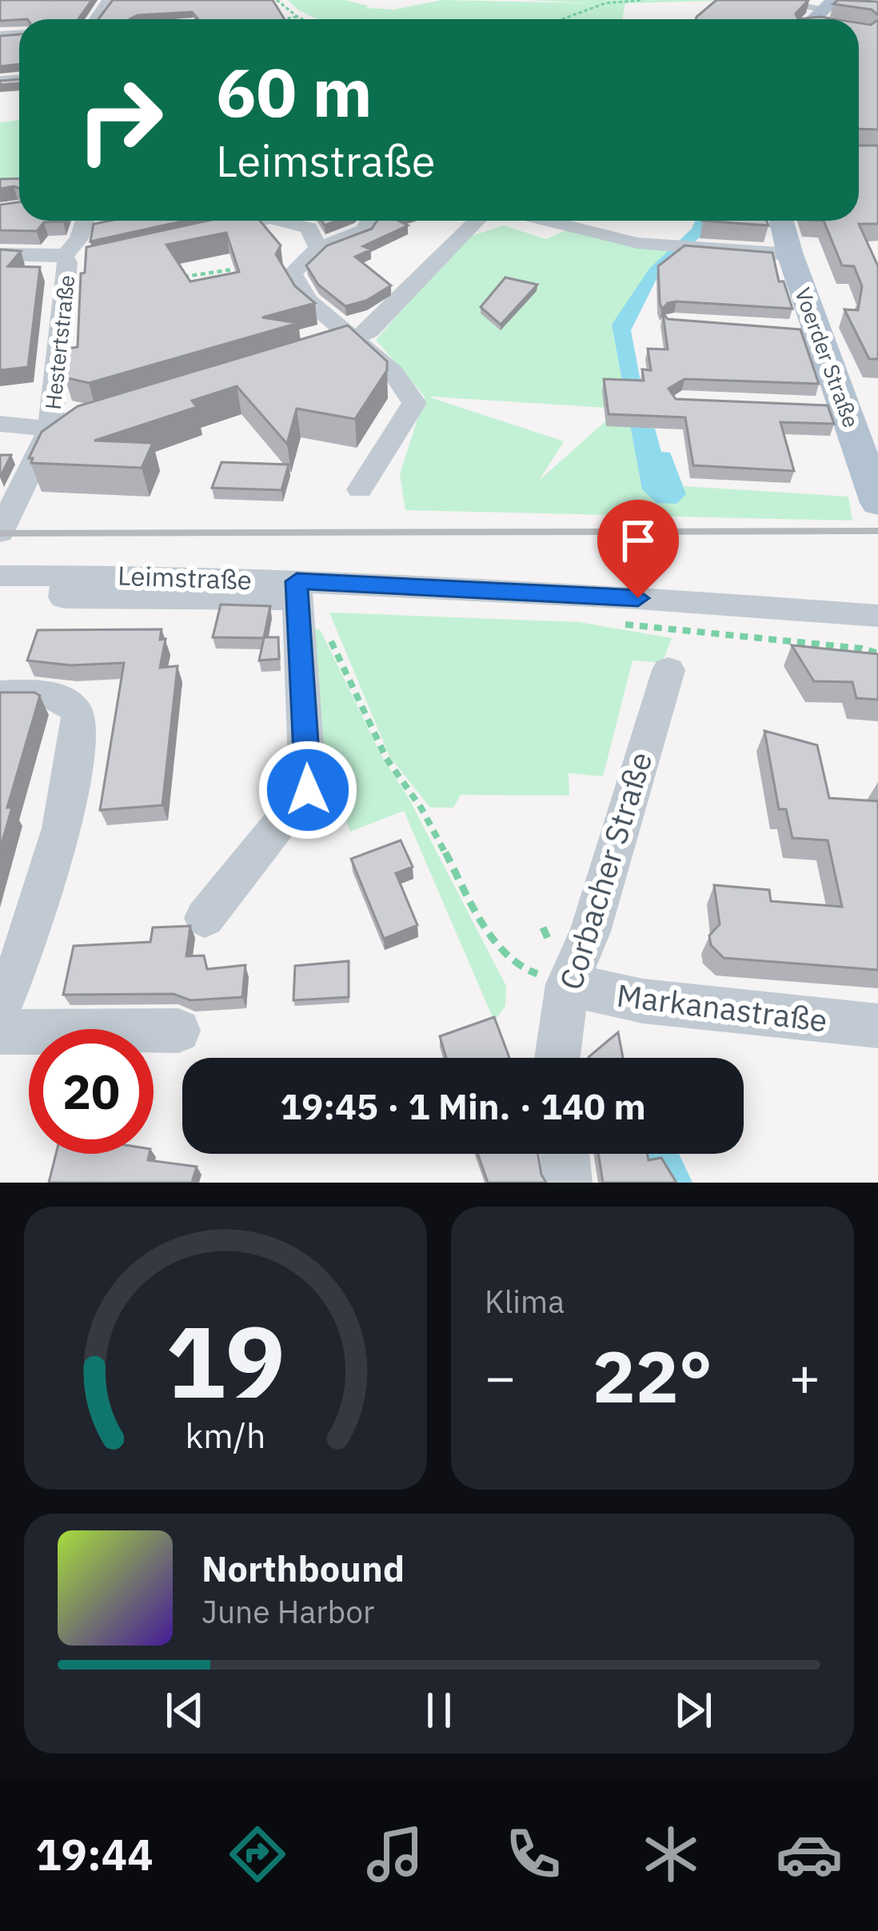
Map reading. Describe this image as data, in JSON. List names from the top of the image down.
{
  "streets": {
    "main road": ["Voerder Straße"],
    "street": [
      "Hestertstraße",
      "Leimstraße",
      "Corbacher Straße",
      "Markanastraße"
    ]
  },
  "crossings": [
    ["Corbacher Straße", "Markanastraße"]
  ],
  "page": {
    "turn": ["60 m", "Leimstraße"],
    "limit": "20",
    "trip": "19:45 · 1 Min. · 140 m",
    "tile": "Klima",
    "heat": ["−", "22°", "+"],
    "song": ["Northbound", "June Harbor"],
    "tabs": "19:44",
    "gauge": ["19", "km/h"]
  }
}
